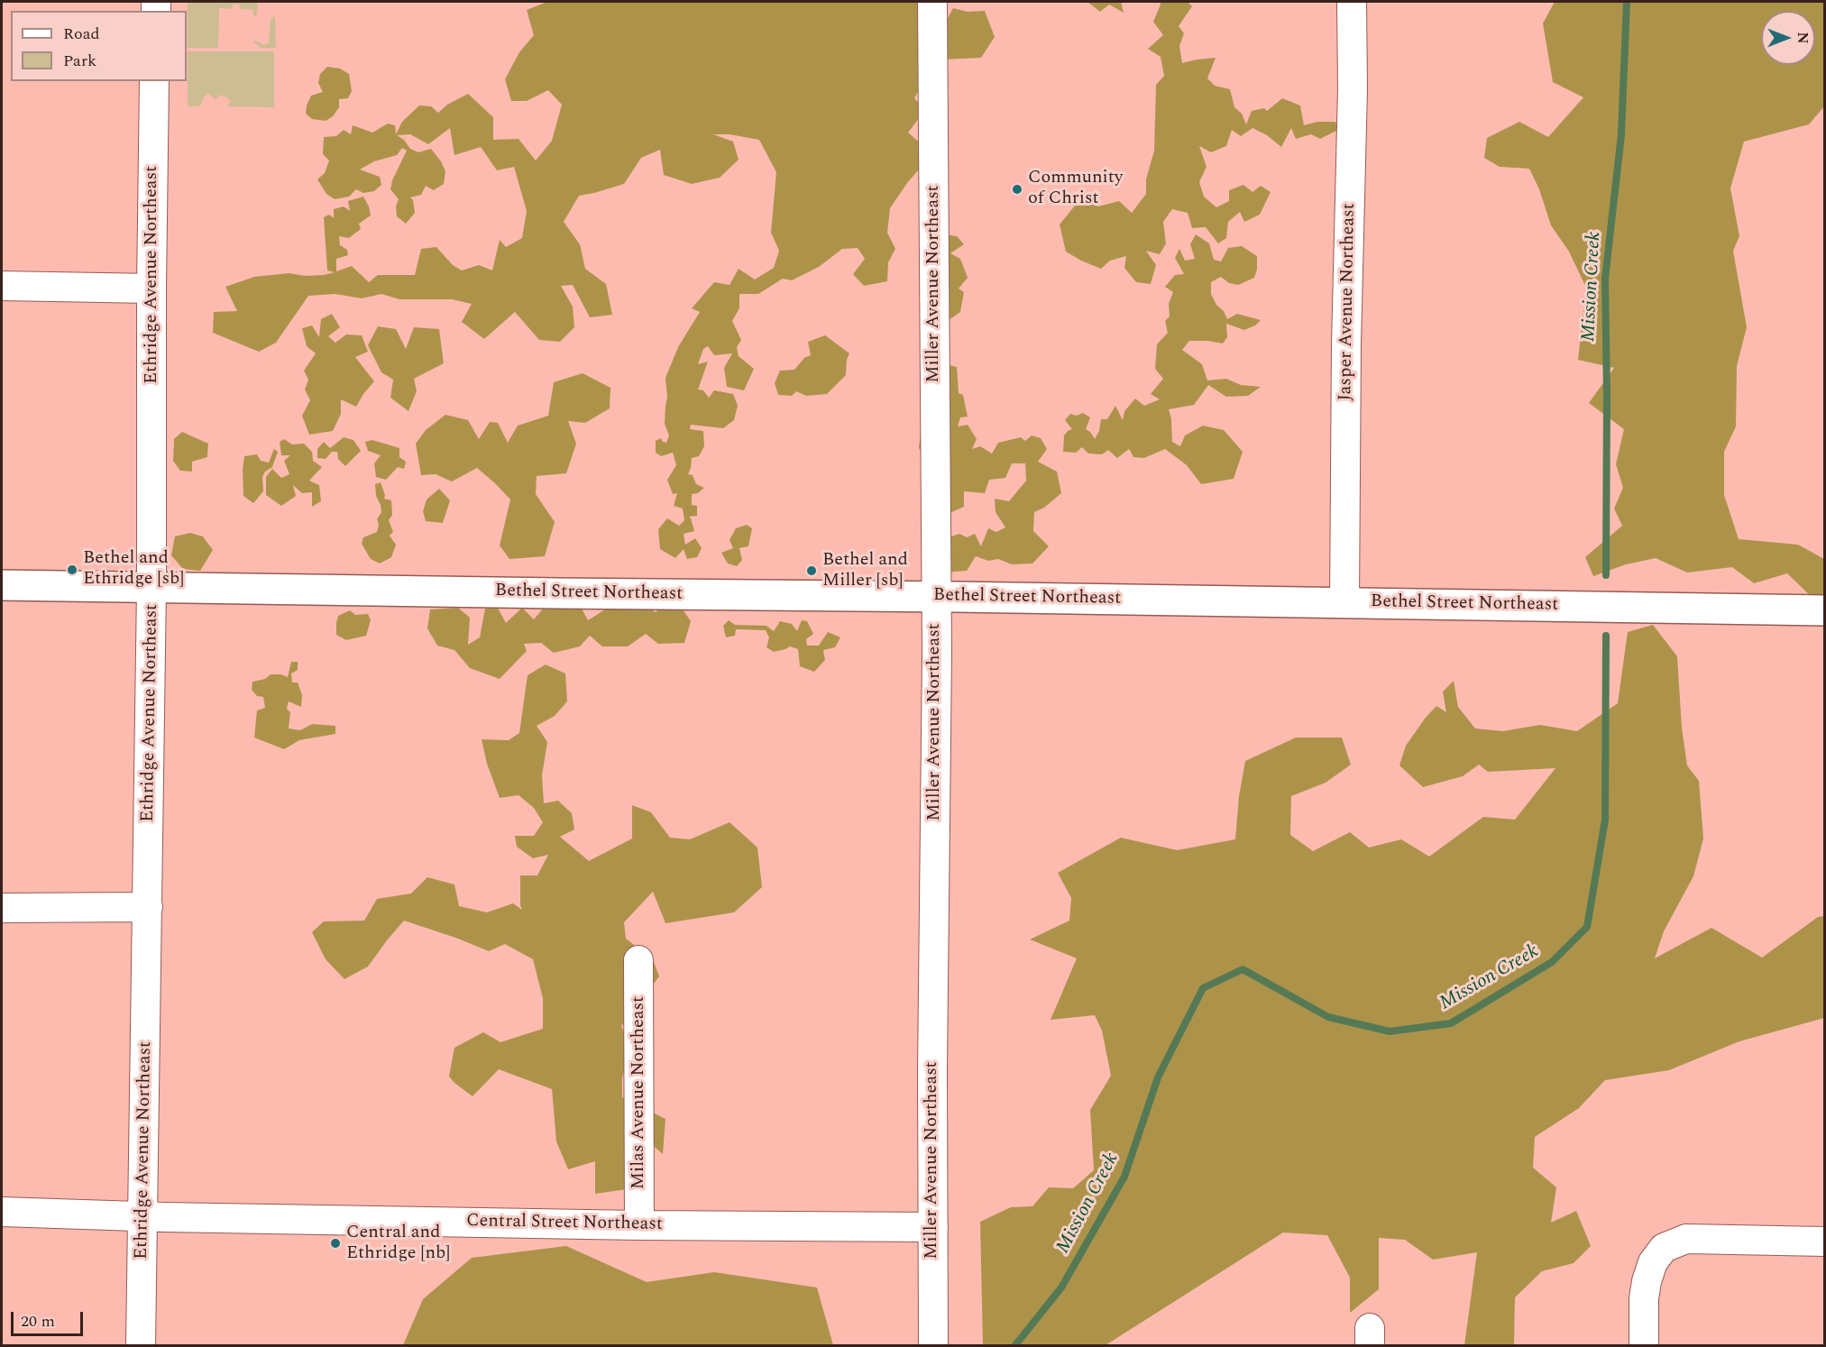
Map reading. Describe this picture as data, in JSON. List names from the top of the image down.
{
  "streets": {
    "street": [
      "Ethridge Avenue Northeast",
      "Miller Avenue Northeast",
      "Jasper Avenue Northeast",
      "Bethel Street Northeast",
      "Milas Avenue Northeast",
      "Central Street Northeast"
    ]
  },
  "crossings": [
    ["Ethridge Avenue Northeast", "Bethel Street Northeast"],
    ["Ethridge Avenue Northeast", "Central Street Northeast"],
    ["Miller Avenue Northeast", "Bethel Street Northeast"],
    ["Miller Avenue Northeast", "Central Street Northeast"],
    ["Jasper Avenue Northeast", "Bethel Street Northeast"],
    ["Milas Avenue Northeast", "Central Street Northeast"]
  ],
  "water": ["Mission Creek"],
  "places": [
    "Community of Christ",
    "Bethel and Ethridge [sb]",
    "Bethel and Miller [sb]",
    "Central and Ethridge [nb]"
  ],
  "legend": ["Road", "Park"],
  "scale_bar": "20 m",
  "north": "right"
}
